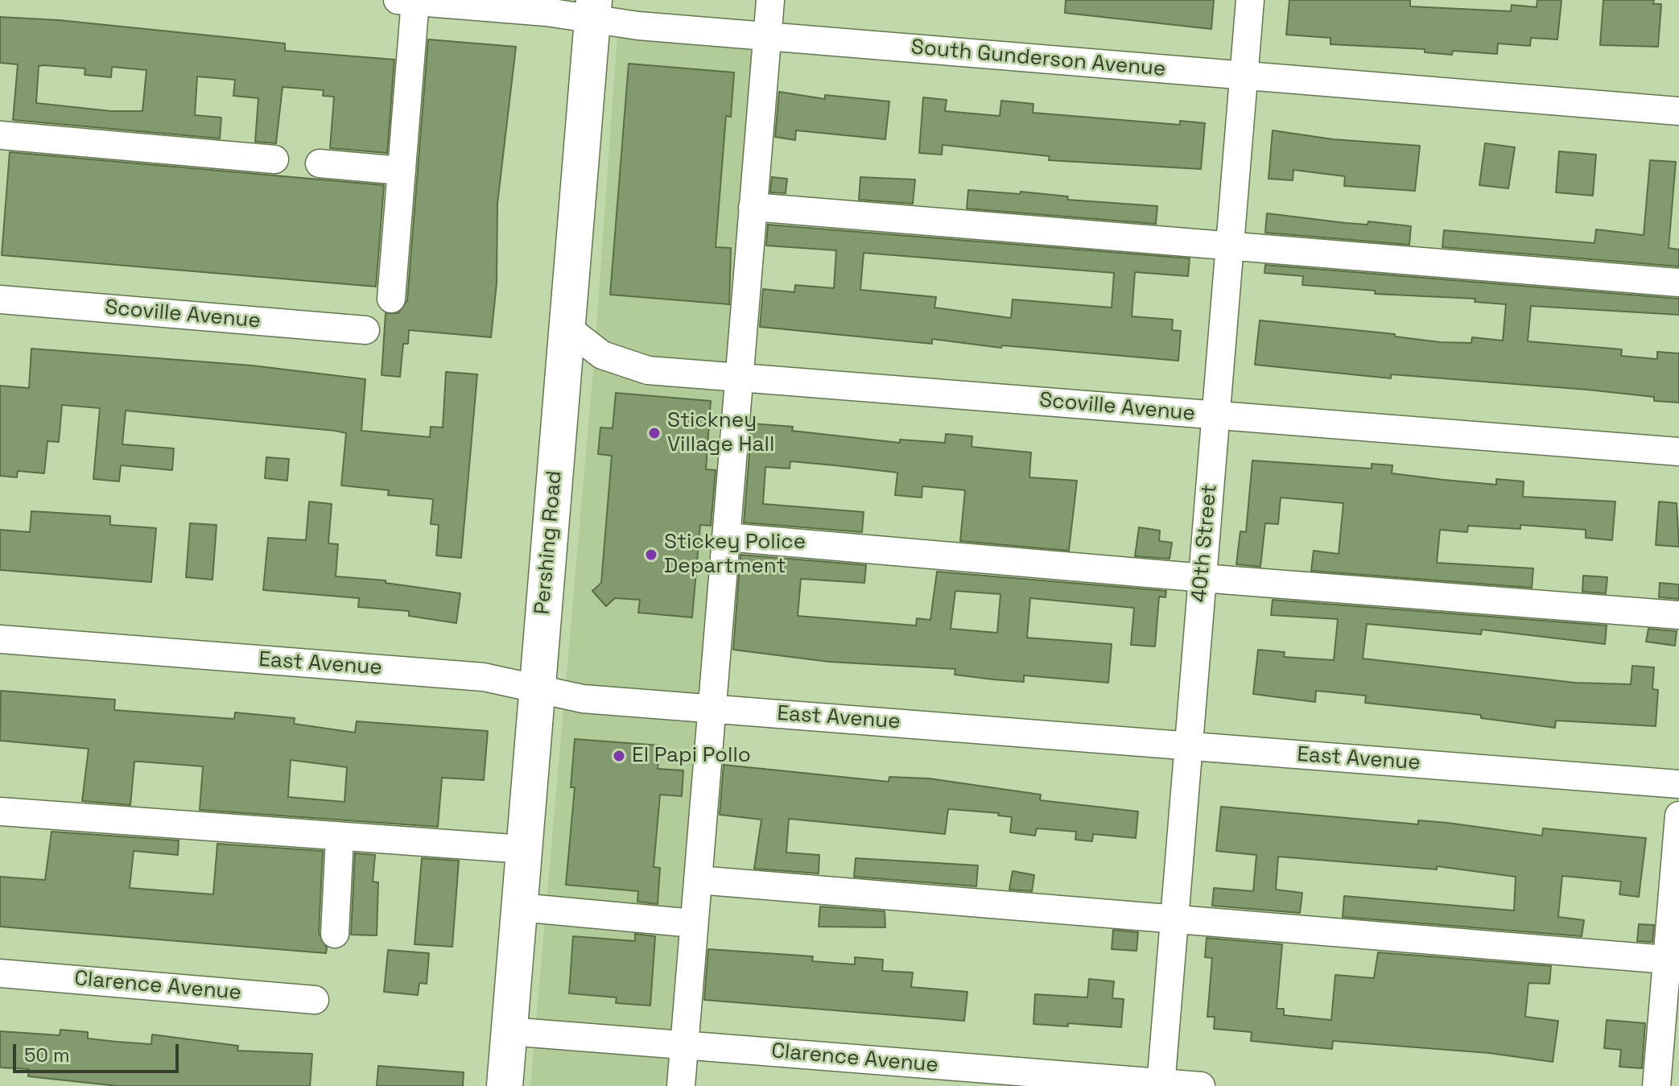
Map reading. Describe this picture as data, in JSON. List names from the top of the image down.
{
  "streets": {
    "main road": ["Pershing Road"],
    "street": [
      "South Gunderson Avenue",
      "Scoville Avenue",
      "40th Street",
      "East Avenue",
      "Clarence Avenue"
    ]
  },
  "crossings": [
    ["South Gunderson Avenue", "Pershing Road"],
    ["South Gunderson Avenue", "40th Street"],
    ["Scoville Avenue", "Pershing Road"],
    ["Scoville Avenue", "40th Street"],
    ["Pershing Road", "East Avenue"],
    ["Pershing Road", "Clarence Avenue"],
    ["40th Street", "East Avenue"],
    ["40th Street", "Clarence Avenue"]
  ],
  "places": ["Stickney Village Hall", "Stickey Police Department", "El Papi Pollo"],
  "scale_bar": "50 m"
}
